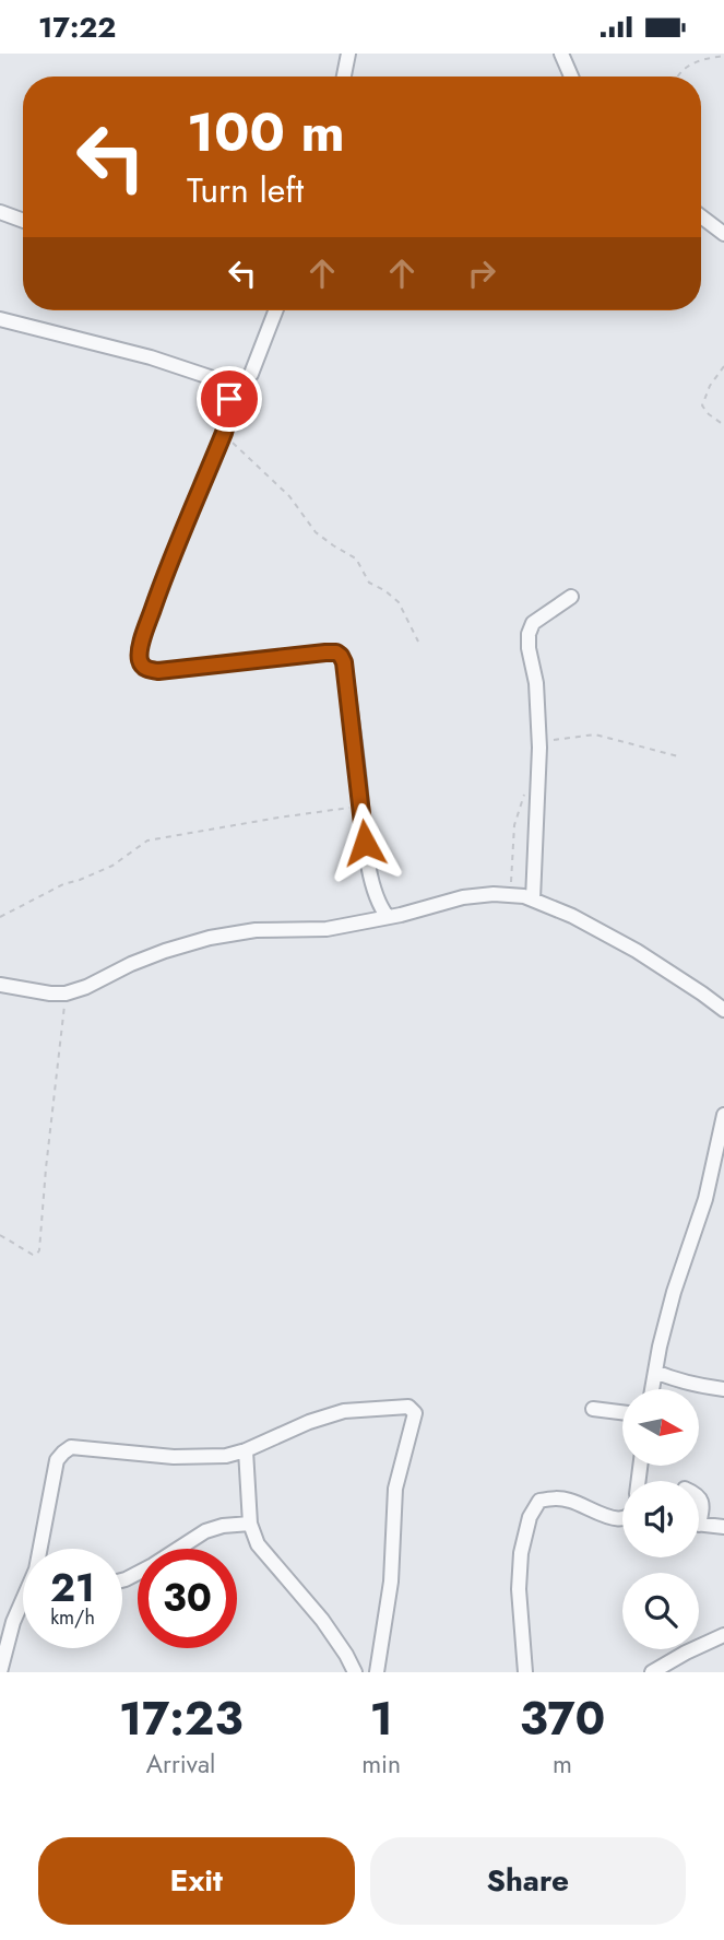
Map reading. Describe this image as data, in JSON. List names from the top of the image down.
{
  "north": "right",
  "page": {
    "status": "17:22",
    "turn": ["100 m", "Turn left"],
    "speed": "21 km/h",
    "limit": "30",
    "eta": [
      "17:23",
      "Arrival",
      "1",
      "min",
      "370",
      "m"
    ],
    "buttons": ["Exit", "Share"]
  }
}
